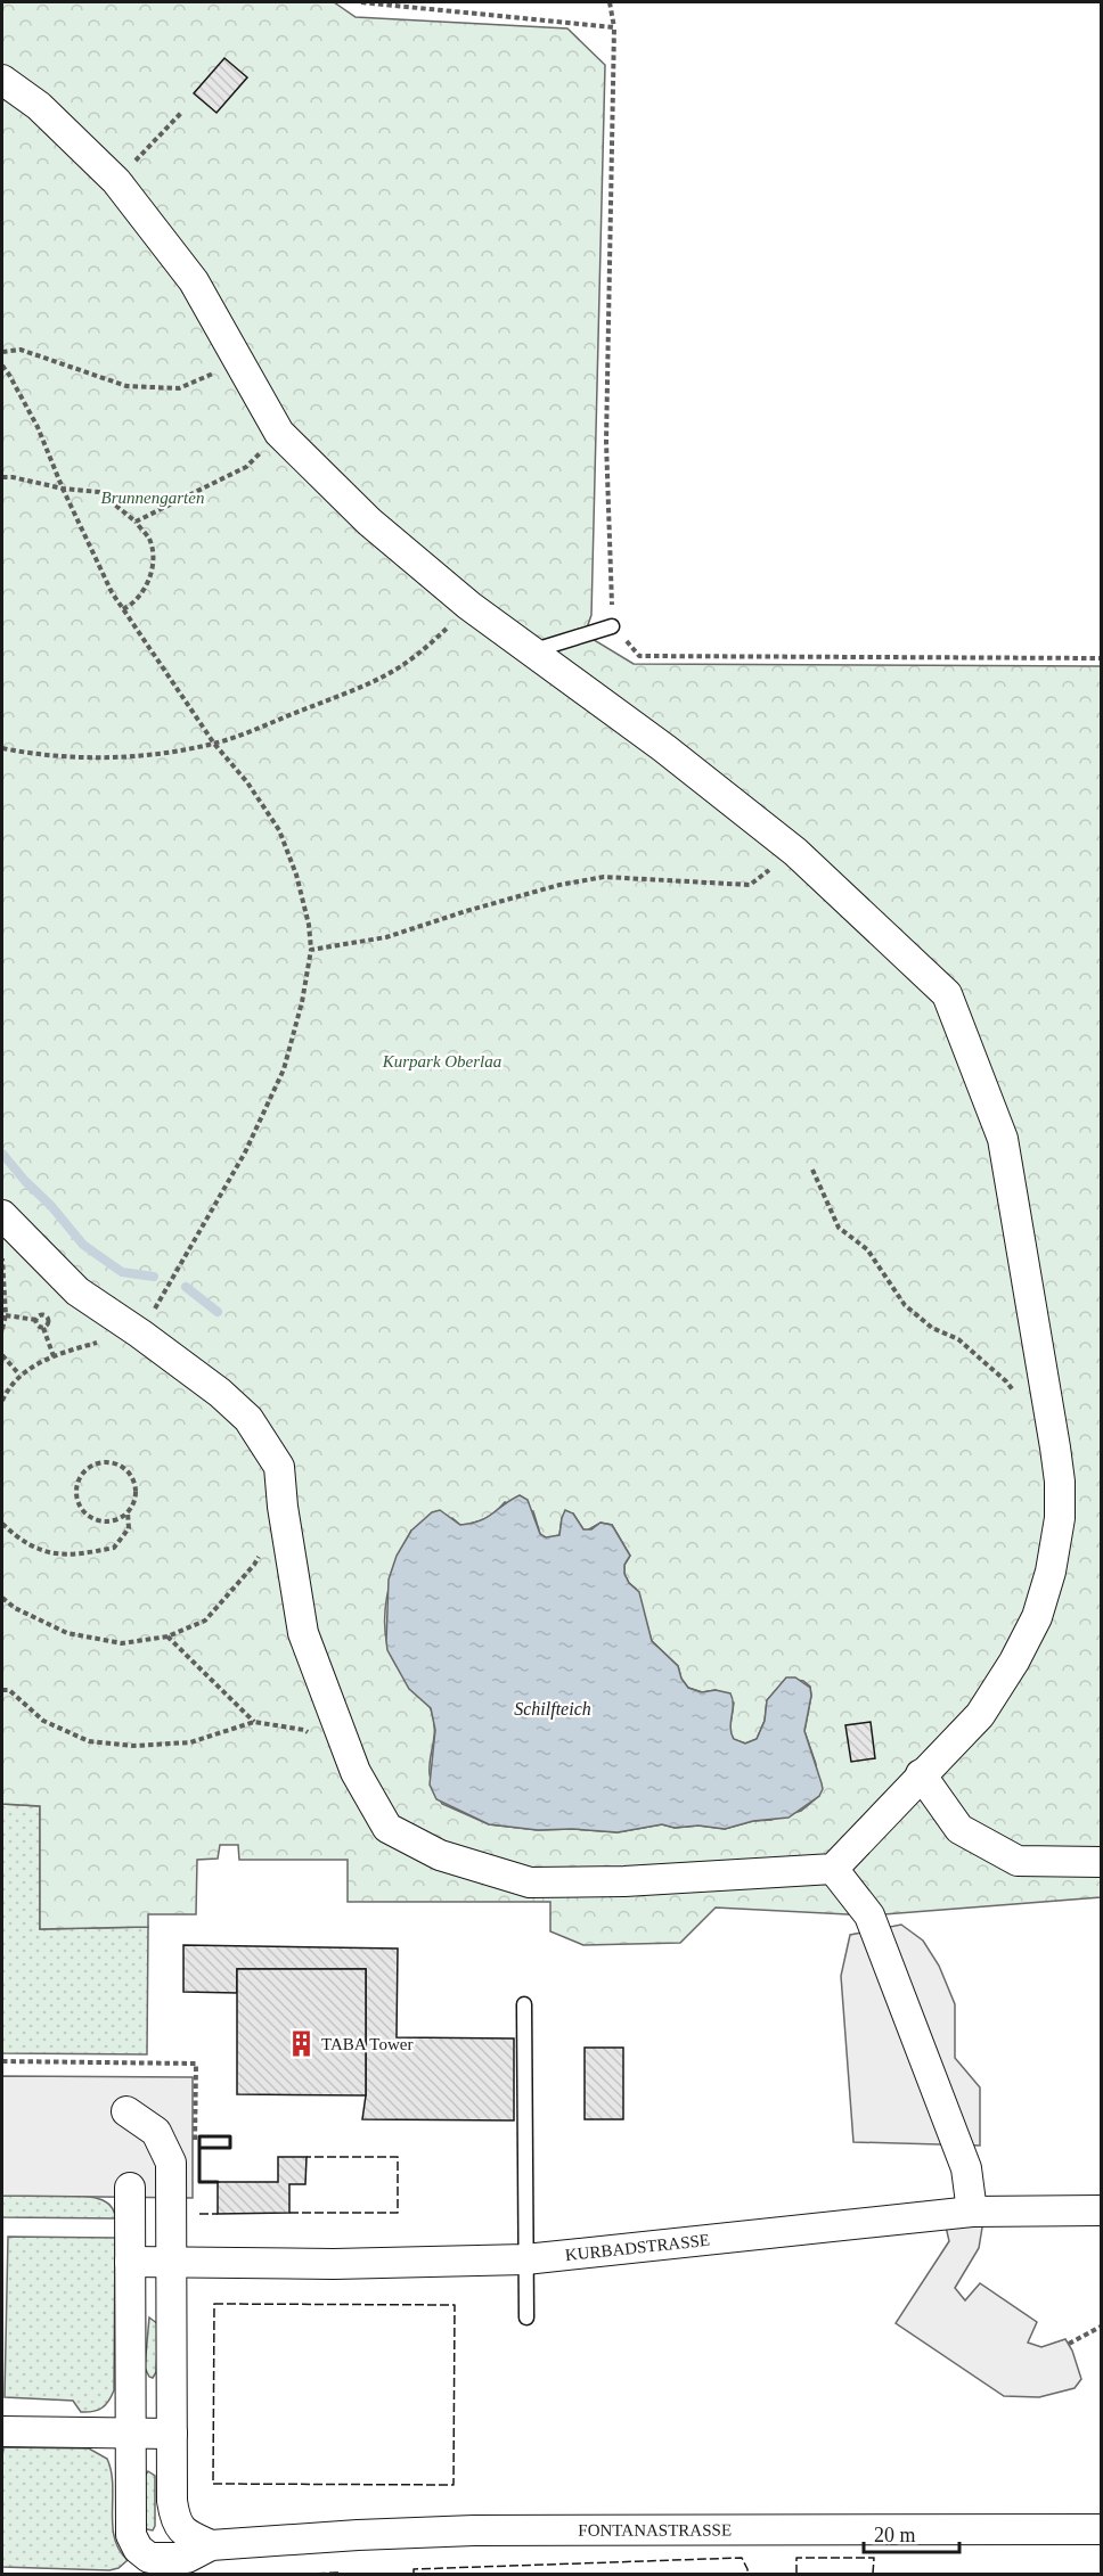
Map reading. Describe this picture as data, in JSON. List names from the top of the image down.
{
  "streets": {
    "street": ["KURBADSTRASSE", "FONTANASTRASSE"]
  },
  "water": ["Schilfteich"],
  "parks": ["Brunnengarten", "Kurpark Oberlaa"],
  "places": {
    "building": ["TABA Tower"]
  },
  "scale_bar": "20 m"
}
